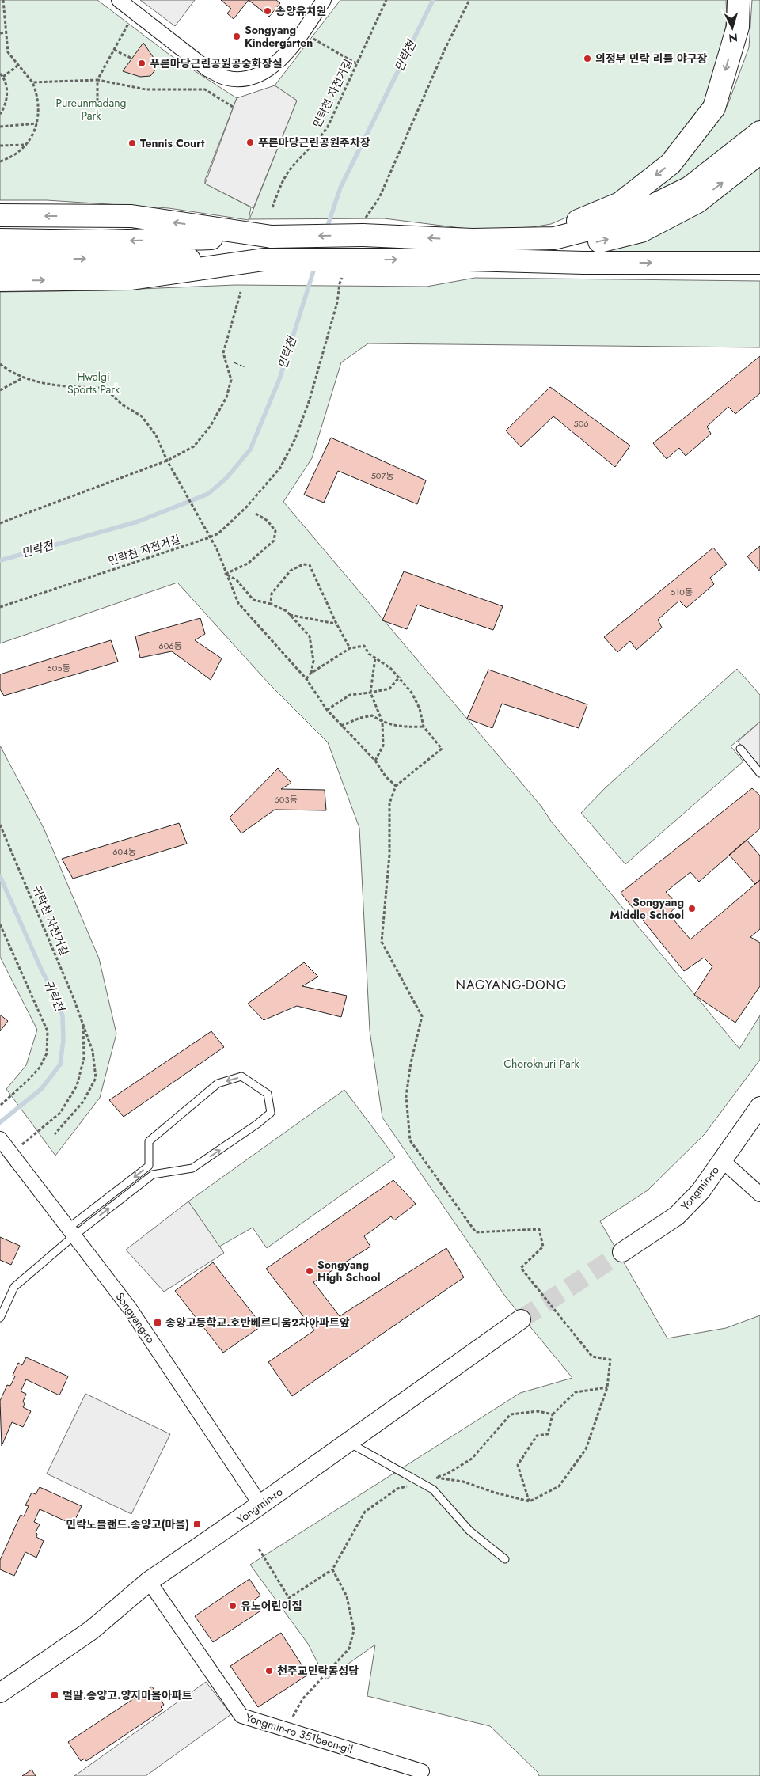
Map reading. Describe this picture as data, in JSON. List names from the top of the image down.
{
  "streets": {
    "street": ["Yongmin-ro", "Songyang-ro", "Yongmin-ro 351beon-gil"],
    "path": ["민락천 자전거길", "귀락천 자전거길"]
  },
  "crossings": [
    ["귀락천 자전거길", "Songyang-ro"],
    ["Yongmin-ro", "Songyang-ro"],
    ["Yongmin-ro", "Yongmin-ro 351beon-gil"]
  ],
  "districts": ["NAGYANG-DONG"],
  "water": ["민락천", "귀락천"],
  "parks": ["Pureunmadang Park", "Hwalgi Sports Park", "Choroknuri Park"],
  "places": {
    "other": [
      "송양유치원",
      "Songyang Kindergarten",
      "의정부 민락 리틀 야구장",
      "푸른마당근린공원공중화장실",
      "푸른마당근린공원주차장",
      "Tennis Court",
      "Songyang Middle School",
      "Songyang High School",
      "유노어린이집",
      "천주교민락동성당"
    ],
    "transit": ["송양고등학교.호반베르디움2차아파트앞", "민락노블랜드.송양고(마을)", "벌말.송양고.양지마을아파트"]
  },
  "house_numbers": [
    "506",
    "507동",
    "510동",
    "606동",
    "605동",
    "603동",
    "604동"
  ],
  "north": "bottom"
}
